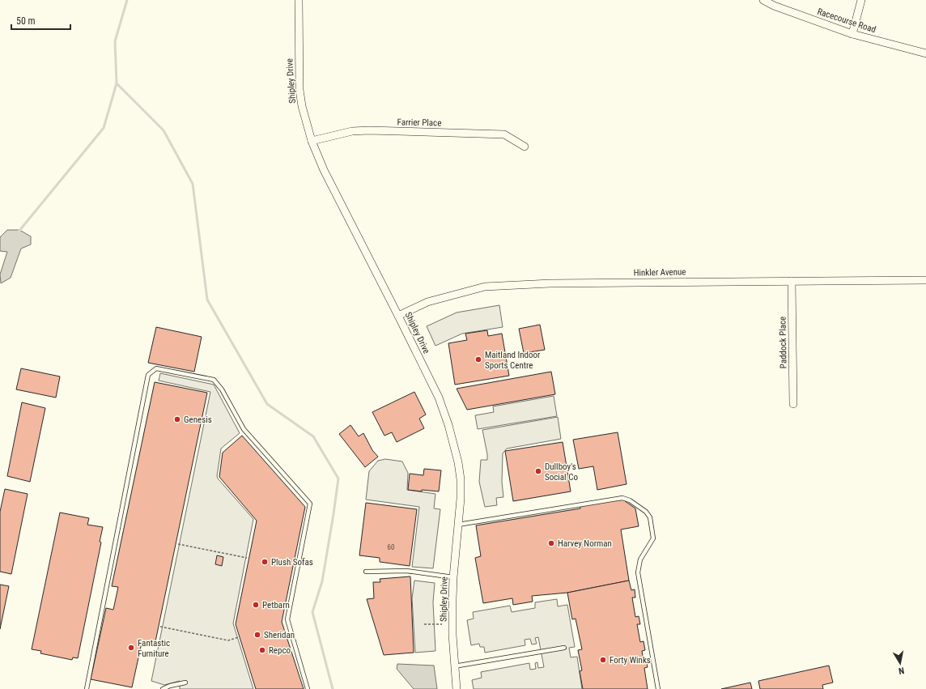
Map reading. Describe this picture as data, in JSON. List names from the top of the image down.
{
  "streets": {
    "street": [
      "Racecourse Road",
      "Shipley Drive",
      "Farrier Place",
      "Hinkler Avenue",
      "Paddock Place"
    ]
  },
  "crossings": [
    ["Shipley Drive", "Farrier Place"],
    ["Shipley Drive", "Hinkler Avenue"],
    ["Hinkler Avenue", "Paddock Place"]
  ],
  "places": [
    "Maitland Indoor Sports Centre",
    "Genesis",
    "Dullboy's Social Co",
    "Harvey Norman",
    "Plush Sofas",
    "Petbarn",
    "Sheridan",
    "Fantastic Furniture",
    "Repco",
    "Forty Winks"
  ],
  "house_numbers": ["60"],
  "scale_bar": "50 m",
  "north": "bottom"
}
